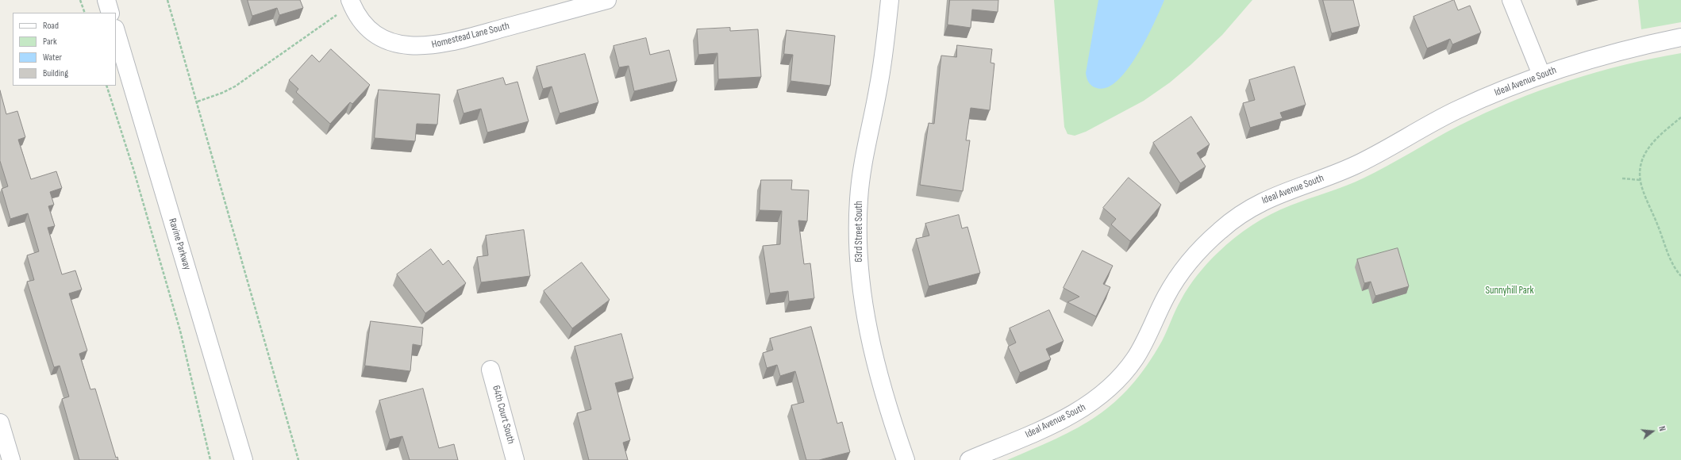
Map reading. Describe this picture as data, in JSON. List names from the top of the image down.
{
  "streets": {
    "street": [
      "Homestead Lane South",
      "Ideal Avenue South",
      "63rd Street South",
      "Ravine Parkway",
      "64th Court South"
    ]
  },
  "parks": ["Sunnyhill Park"],
  "legend": [
    "Road",
    "Park",
    "Water",
    "Building"
  ],
  "north": "right"
}
